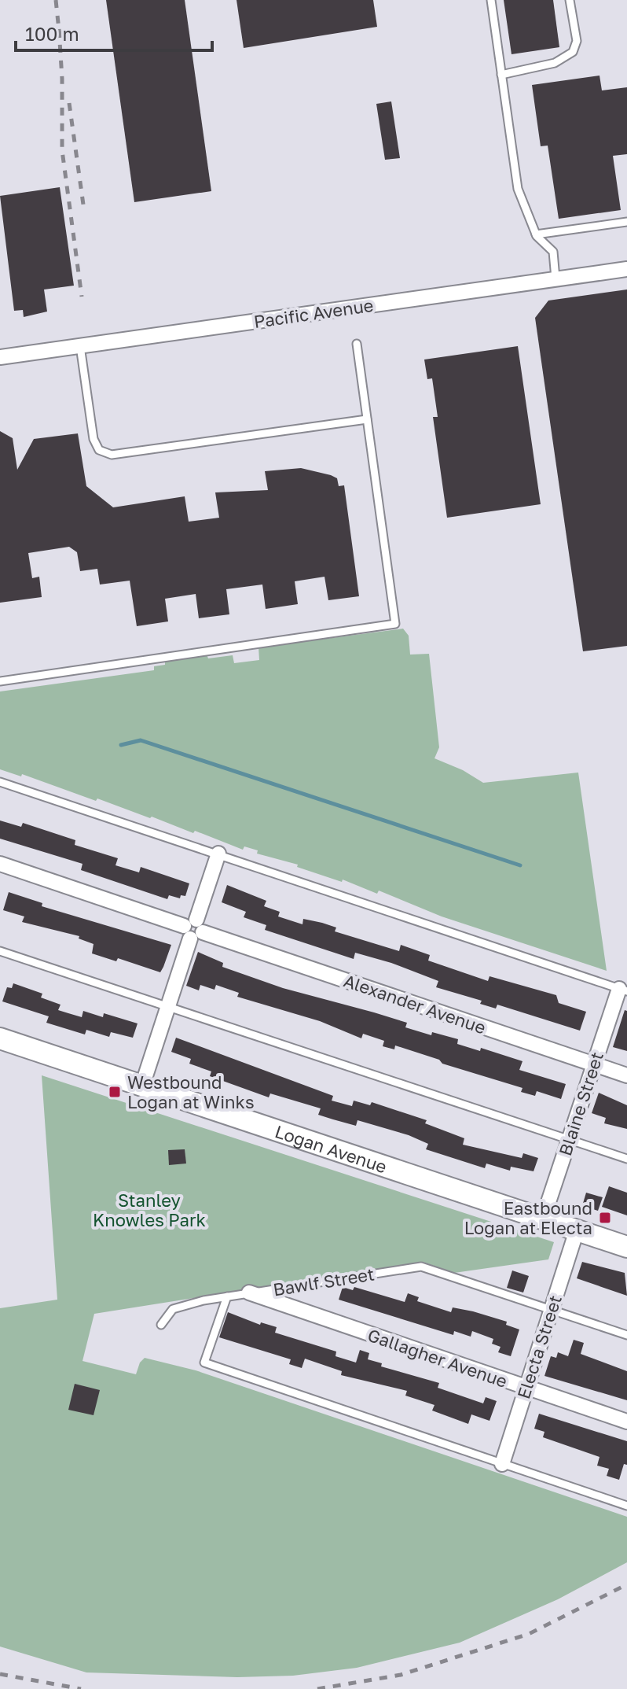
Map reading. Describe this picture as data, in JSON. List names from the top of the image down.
{
  "streets": {
    "main road": ["Logan Avenue"],
    "street": [
      "Pacific Avenue",
      "Alexander Avenue",
      "Blaine Street",
      "Electa Street",
      "Gallagher Avenue"
    ],
    "lane": ["Bawlf Street"]
  },
  "crossings": [
    ["Alexander Avenue", "Blaine Street"],
    ["Blaine Street", "Logan Avenue"],
    ["Logan Avenue", "Electa Street"],
    ["Bawlf Street", "Electa Street"],
    ["Bawlf Street", "Gallagher Avenue"],
    ["Electa Street", "Gallagher Avenue"]
  ],
  "parks": ["Stanley Knowles Park"],
  "places": {
    "transit": ["Westbound Logan at Winks", "Eastbound Logan at Electa"]
  },
  "scale_bar": "100 m"
}
